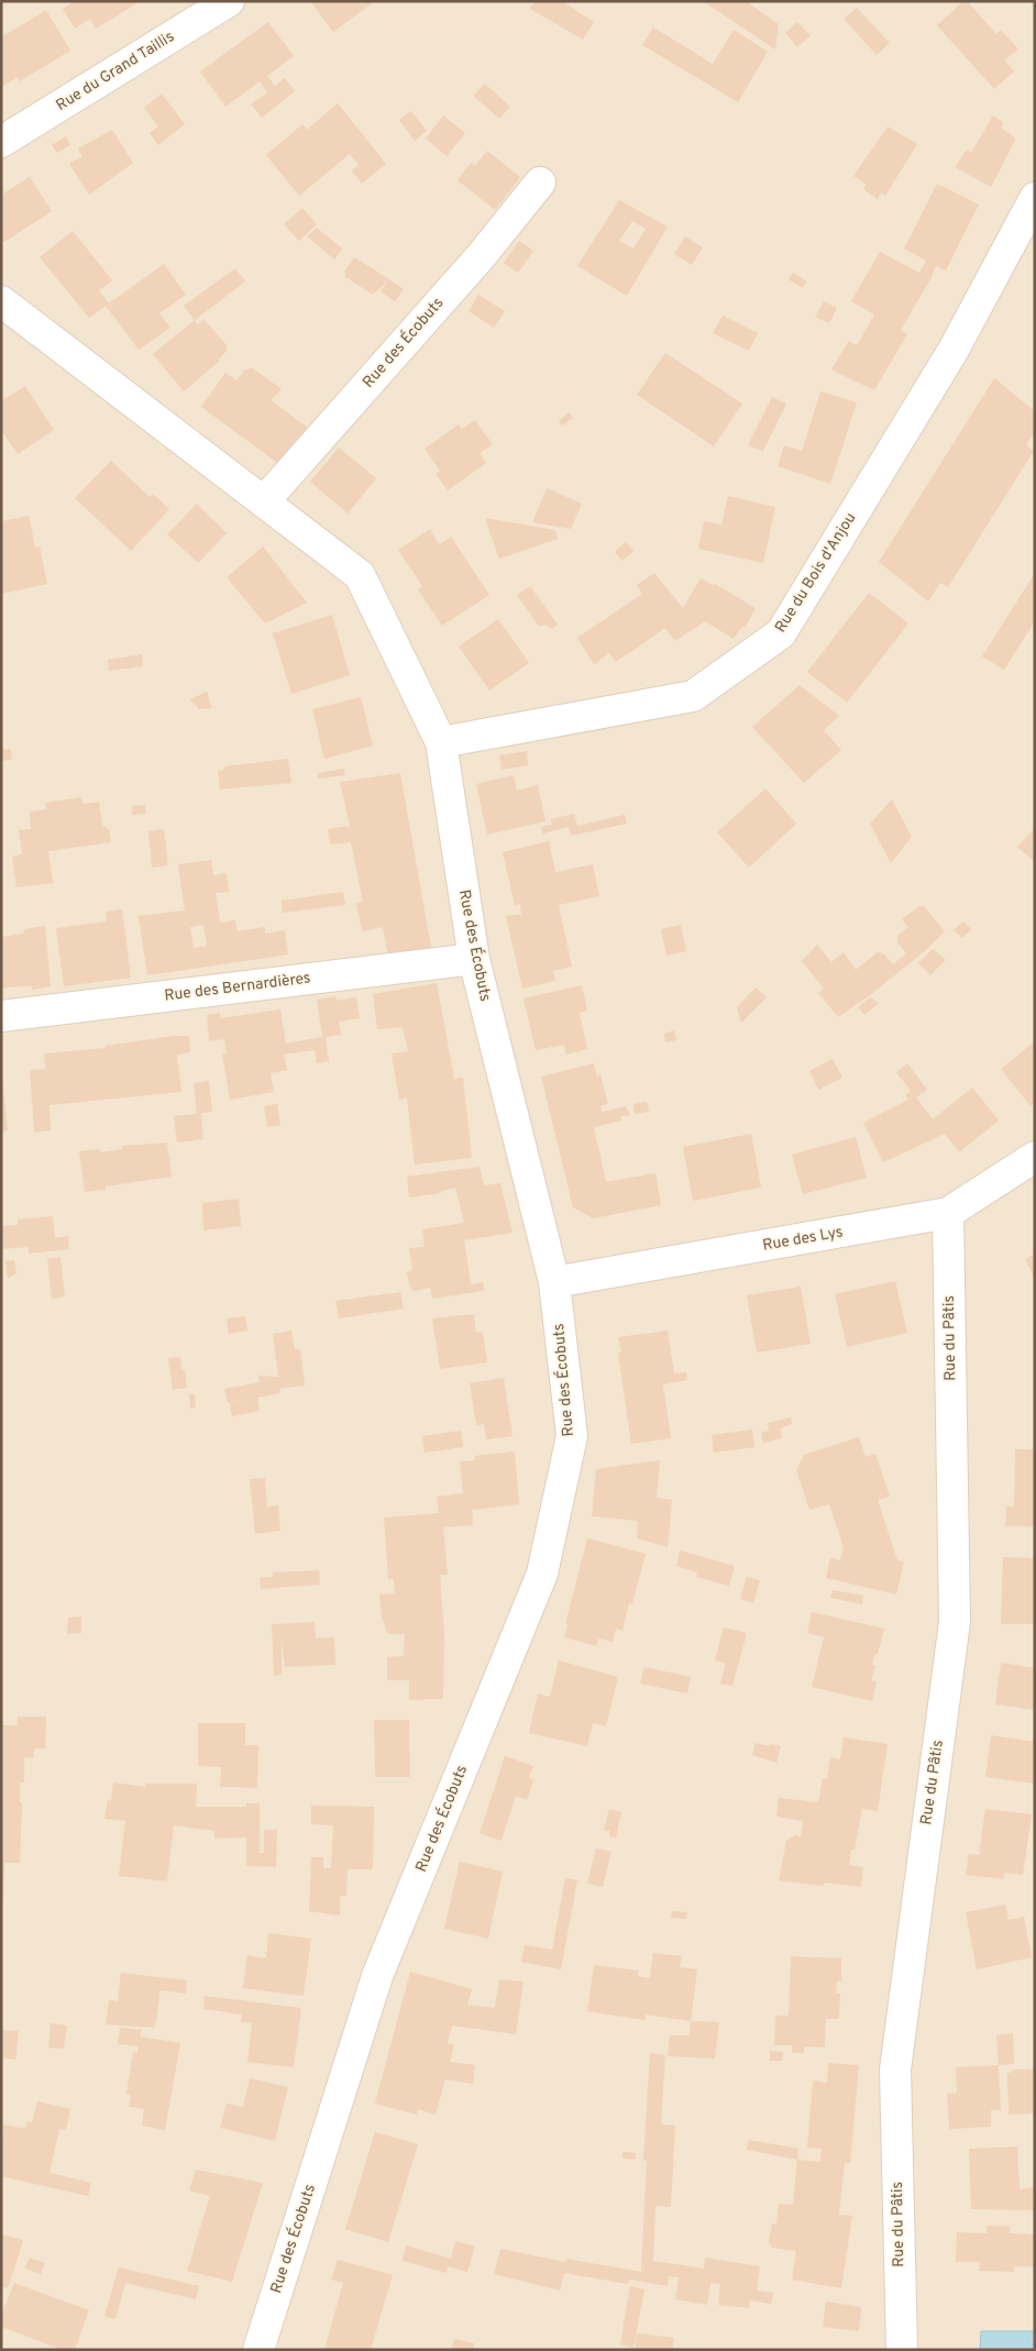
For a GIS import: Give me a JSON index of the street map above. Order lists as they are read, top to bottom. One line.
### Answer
{"streets":{"street":["Rue du Grand Taillis","Rue des Écobuts","Rue du Bois d'Anjou","Rue des Bernardières","Rue des Lys","Rue du Pâtis"]},"crossings":[["Rue des Écobuts","Rue du Bois d'Anjou"],["Rue des Écobuts","Rue des Bernardières"],["Rue des Écobuts","Rue des Lys"],["Rue des Lys","Rue du Pâtis"]]}
